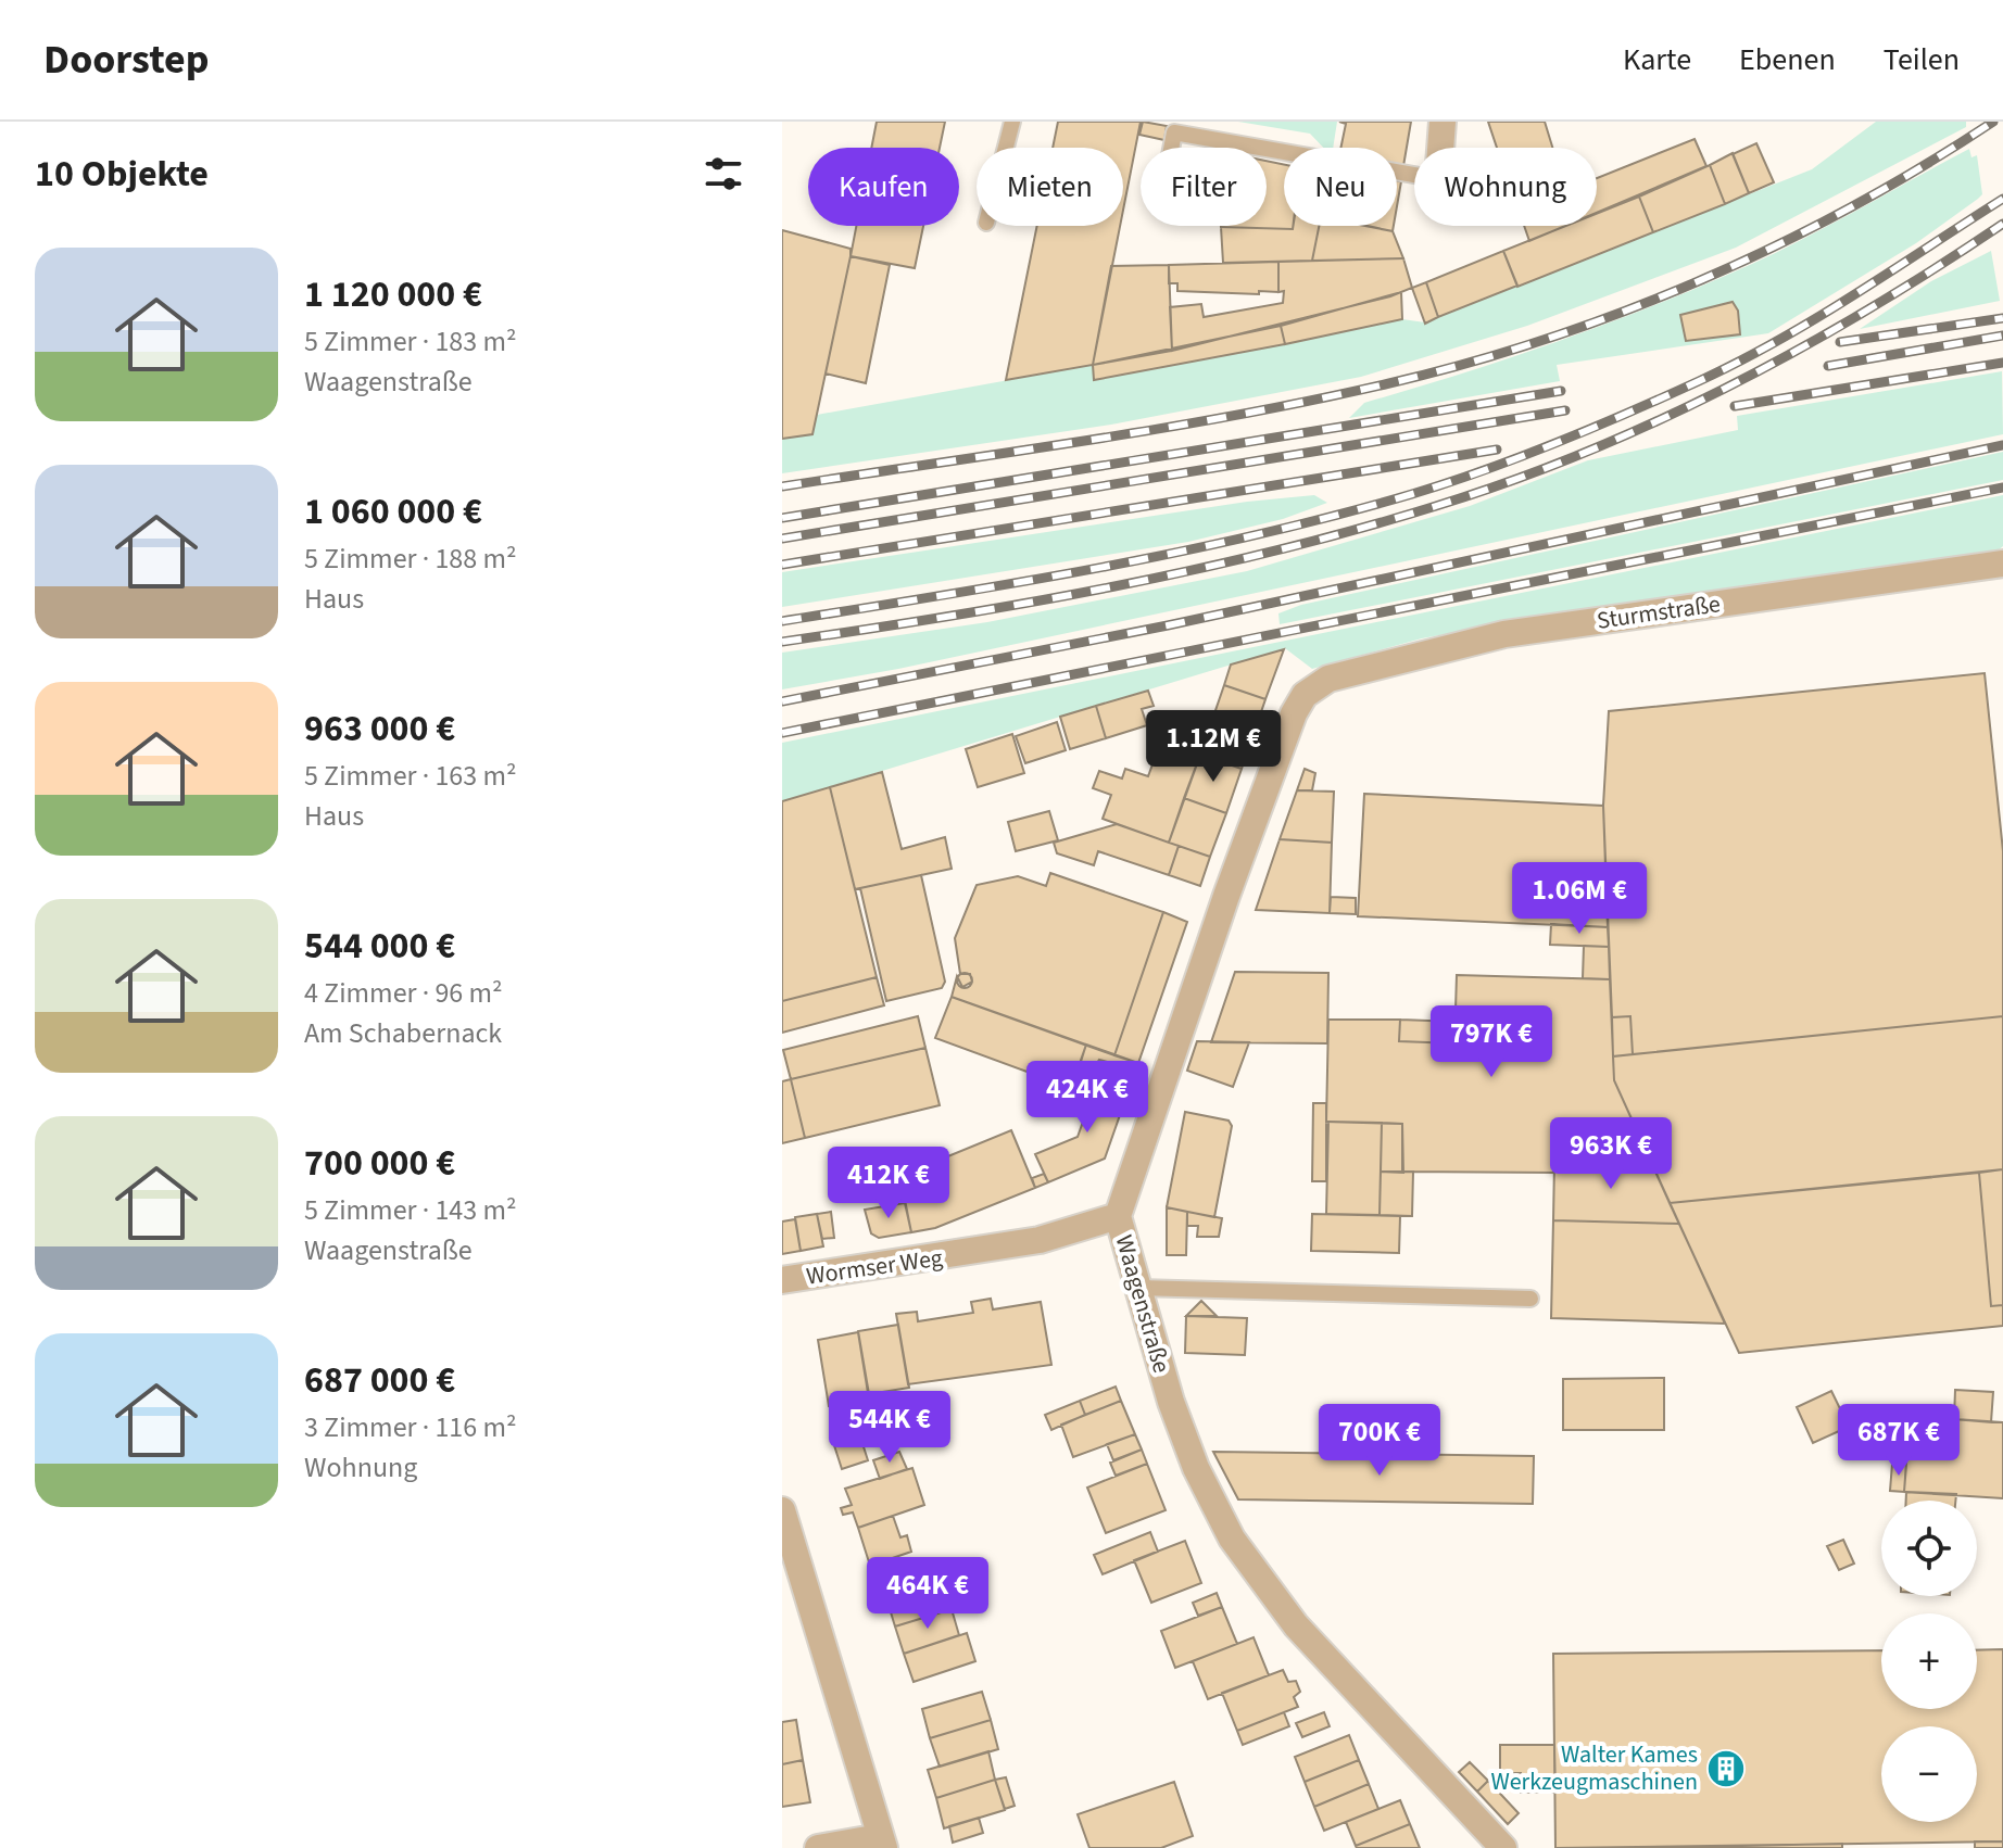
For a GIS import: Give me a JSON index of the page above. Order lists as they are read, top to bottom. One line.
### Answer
{"streets":{"street":["Sturmstraße","Wormser Weg","Waagenstraße"]},"crossings":[["Sturmstraße","Waagenstraße"],["Wormser Weg","Waagenstraße"]],"places":{"building":["Walter Kames Werkzeugmaschinen"]},"page":{"header":"Doorstep","nav":["Karte","Ebenen","Teilen"],"heading":"10 Objekte","chip":["Kaufen","Mieten","Filter","Neu","Wohnung"],"list":[{"name":"1 120 000 €","note":"5 Zimmer · 183 m² · Waagenstraße"},{"name":"1 060 000 €","note":"5 Zimmer · 188 m² · Haus"},{"name":"963 000 €","note":"5 Zimmer · 163 m² · Haus"},{"name":"544 000 €","note":"4 Zimmer · 96 m² · Am Schabernack"},{"name":"700 000 €","note":"5 Zimmer · 143 m² · Waagenstraße"},{"name":"687 000 €","note":"3 Zimmer · 116 m² · Wohnung"}],"price":["1.12M €","1.06M €","797K €","424K €","963K €","412K €","544K €","700K €","687K €","464K €"],"map_buttons":["+","−"]}}
